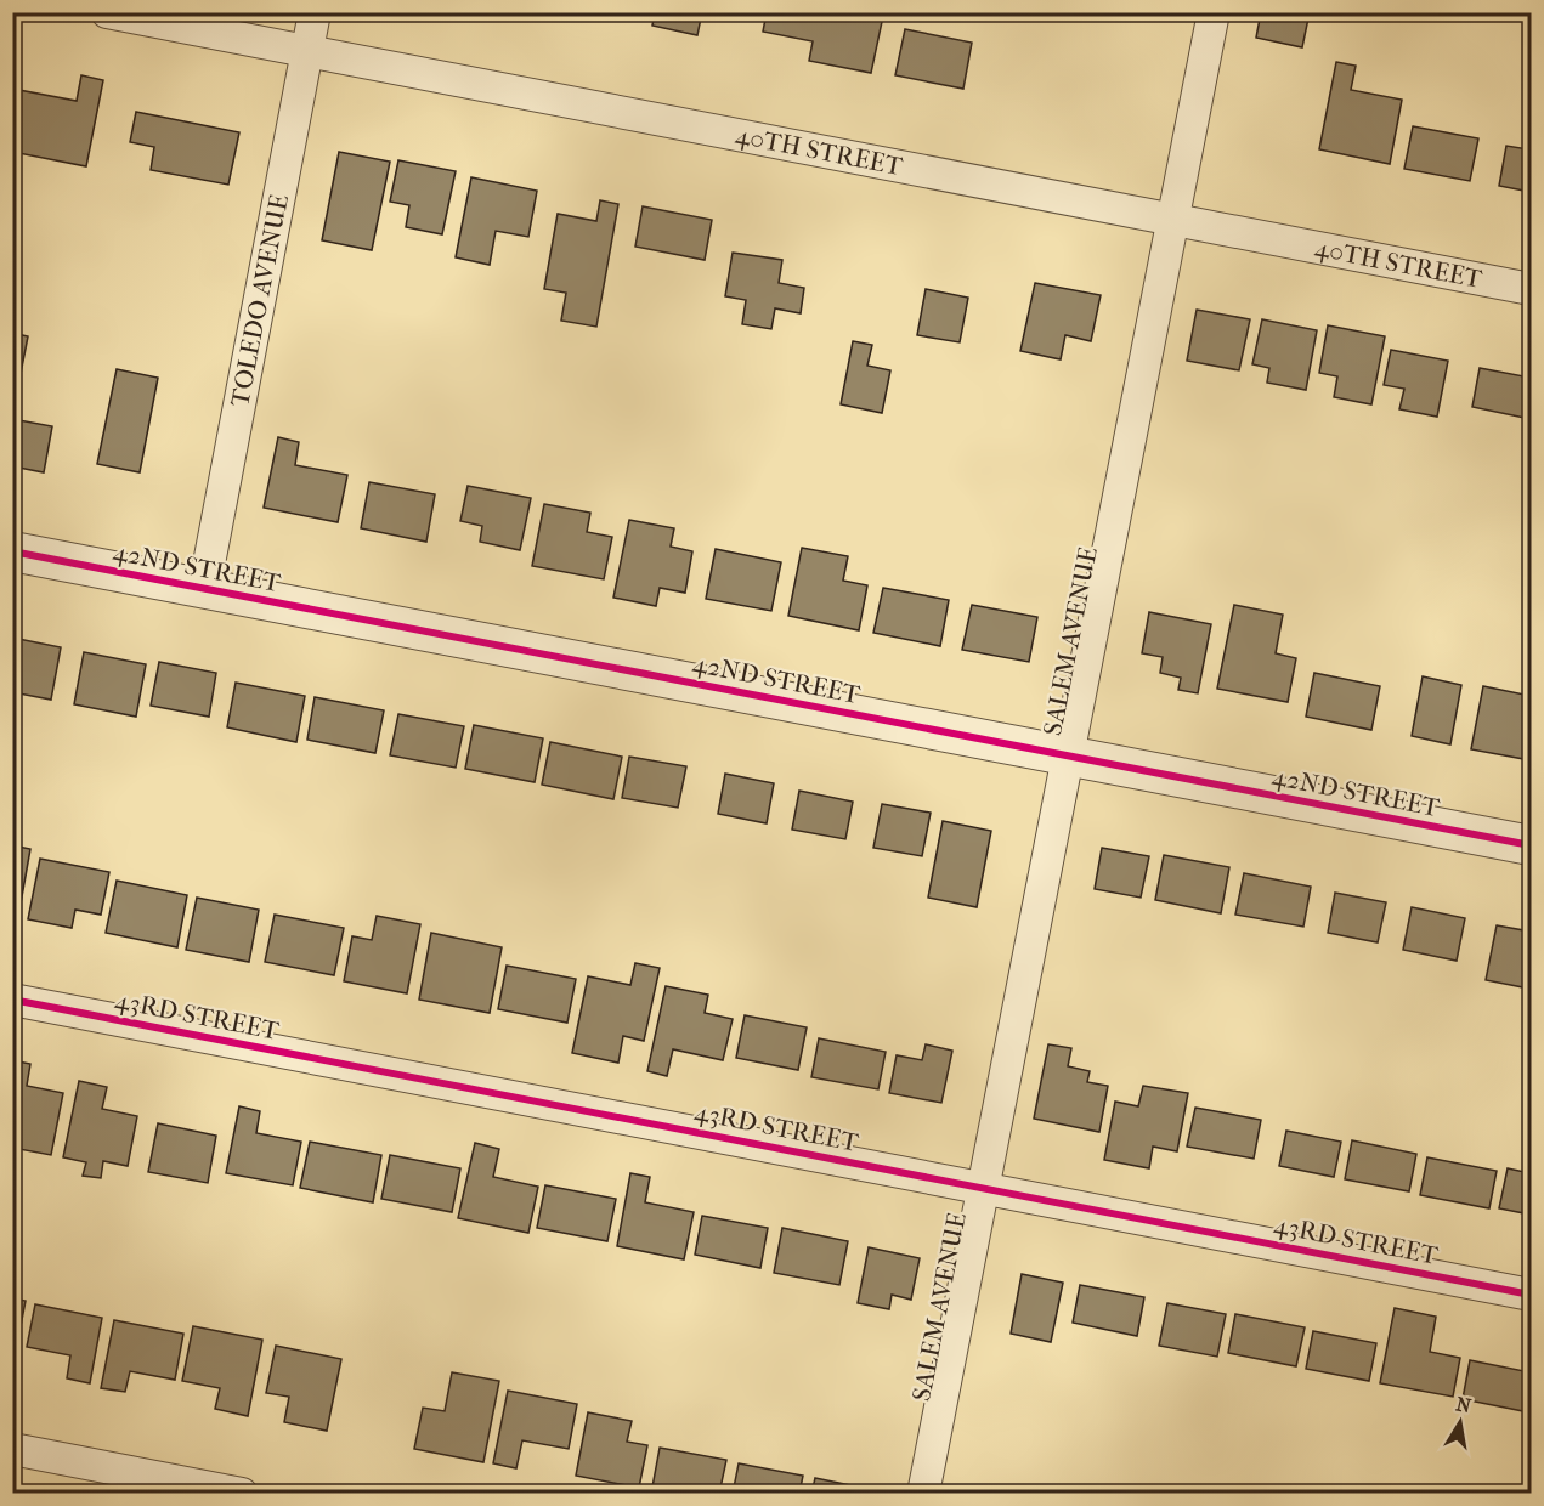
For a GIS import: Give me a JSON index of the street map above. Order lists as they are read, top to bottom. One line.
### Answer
{"streets":{"street":["40TH STREET","TOLEDO AVENUE","42ND STREET","SALEM AVENUE","43RD STREET"]},"crossings":[["40TH STREET","TOLEDO AVENUE"],["40TH STREET","SALEM AVENUE"],["TOLEDO AVENUE","42ND STREET"],["42ND STREET","SALEM AVENUE"],["SALEM AVENUE","43RD STREET"]],"north":"top"}
